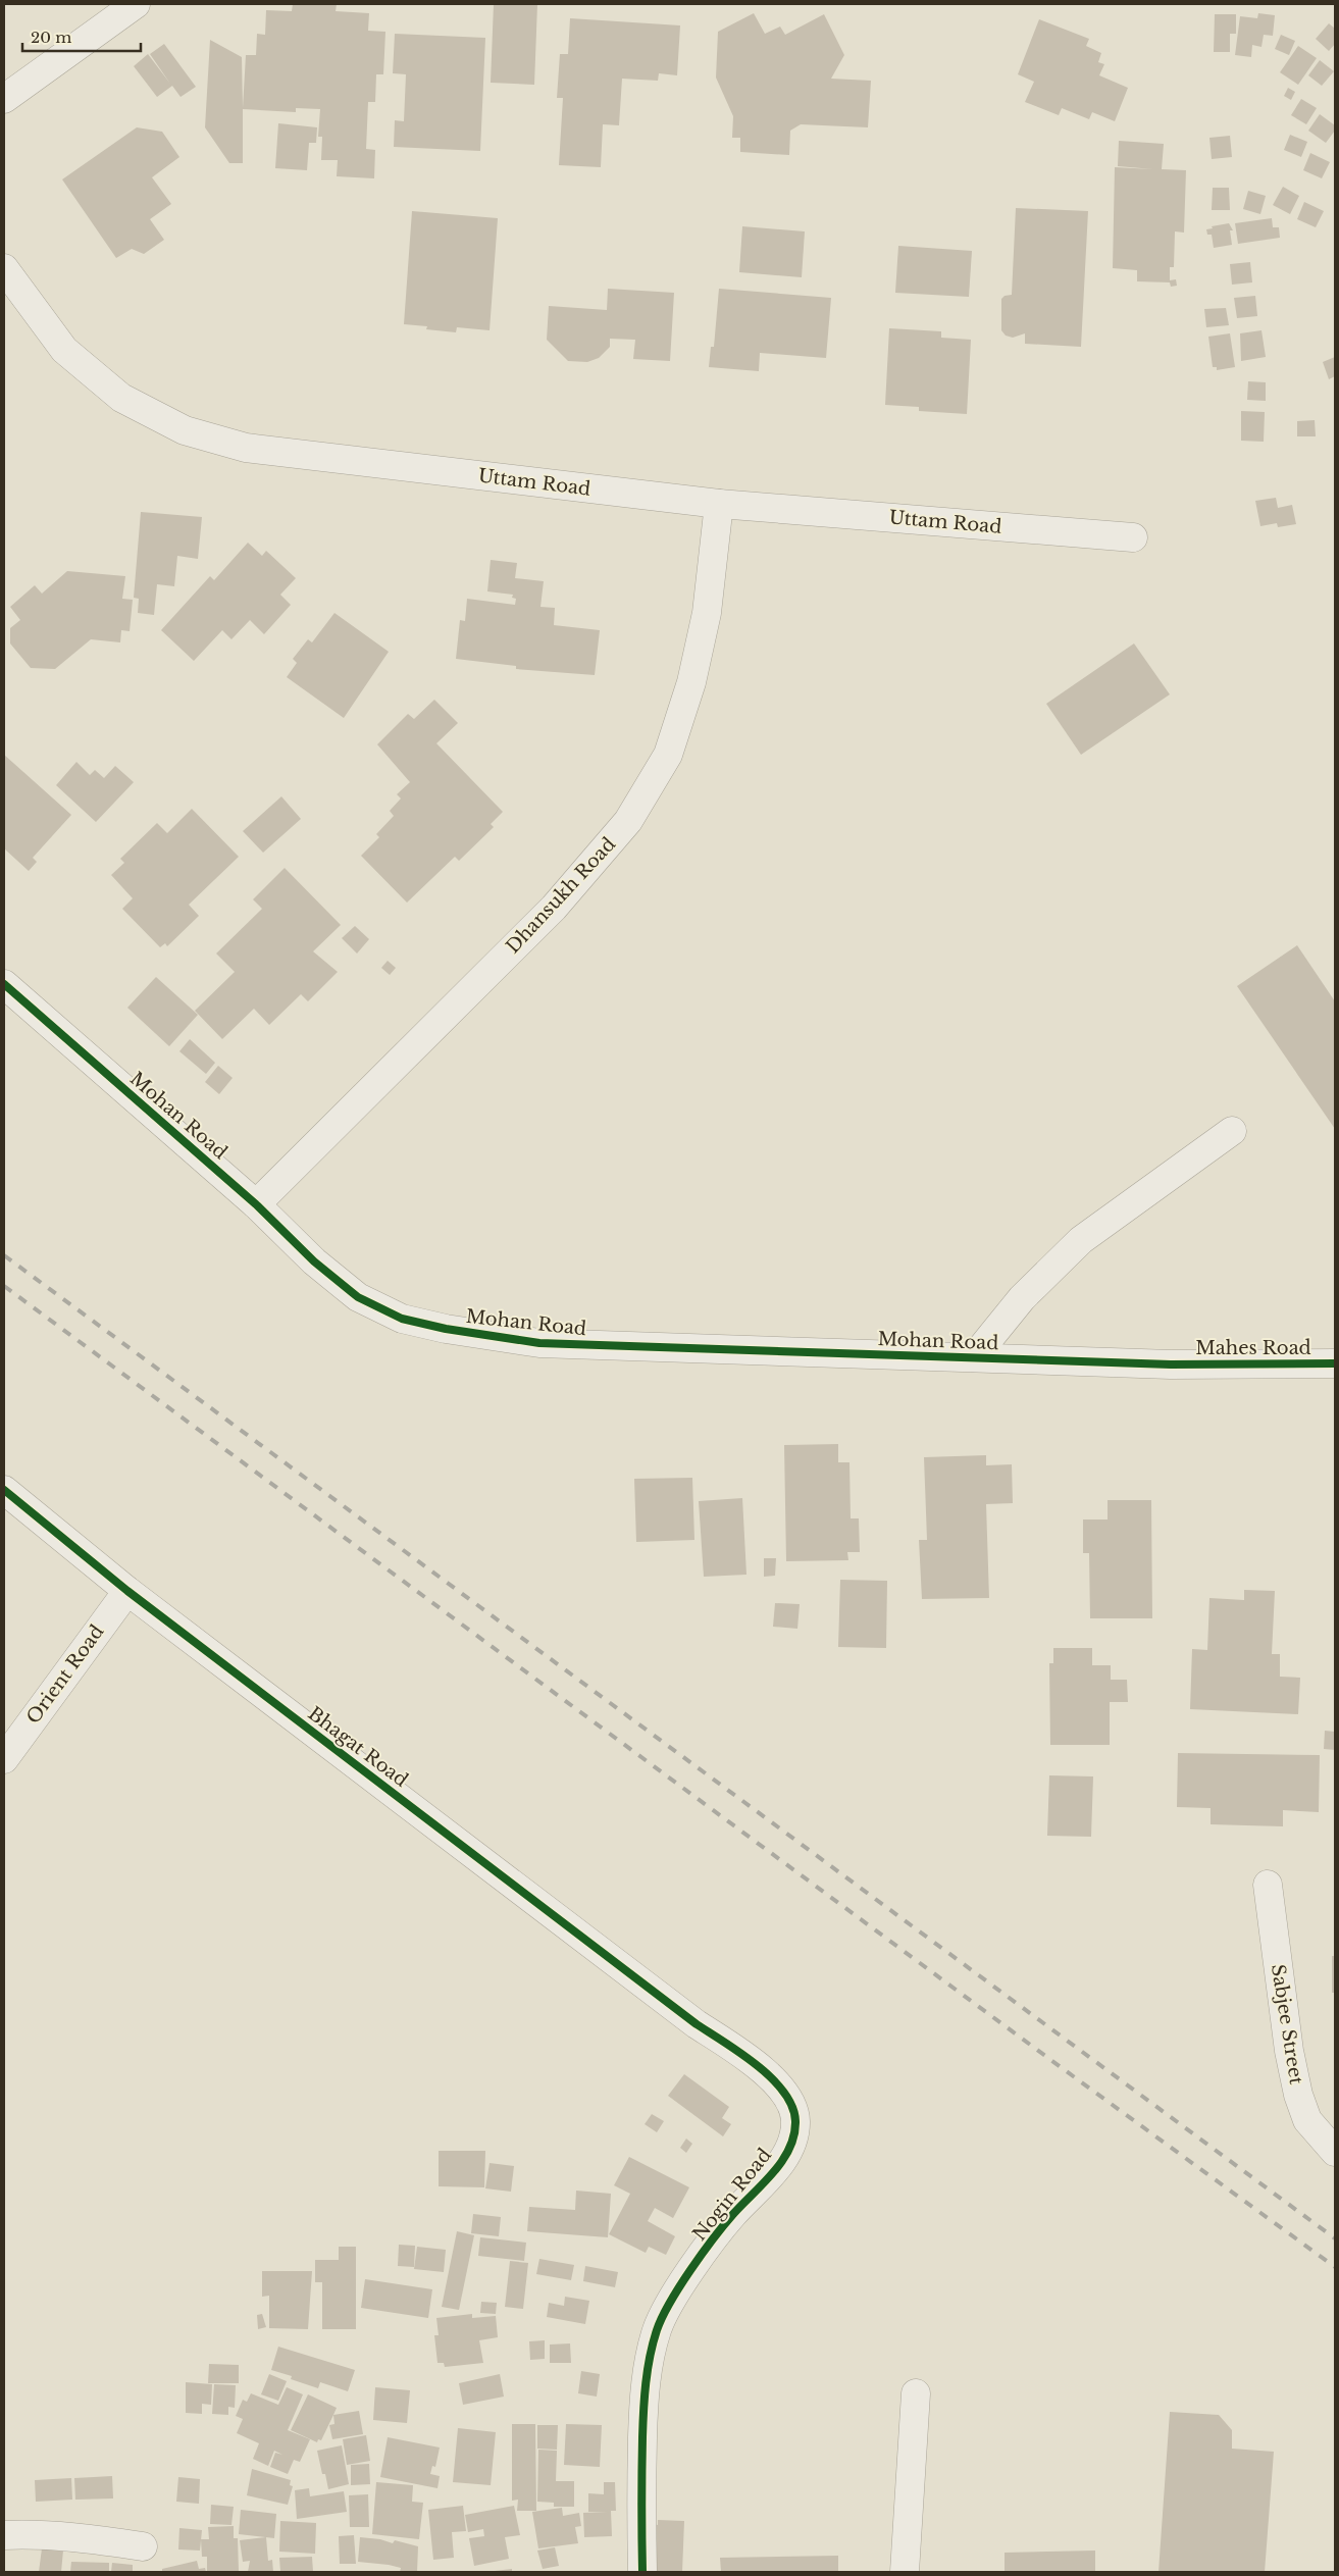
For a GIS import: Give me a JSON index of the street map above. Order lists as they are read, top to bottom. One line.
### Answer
{"streets":{"street":["Uttam Road","Dhansukh Road","Mohan Road","Mahes Road","Orient Road","Bhagat Road","Sabjee Street","Nogin Road"]},"crossings":[["Uttam Road","Dhansukh Road"],["Dhansukh Road","Mohan Road"],["Mohan Road","Mahes Road"],["Orient Road","Bhagat Road"],["Bhagat Road","Nogin Road"]],"scale_bar":"20 m"}
